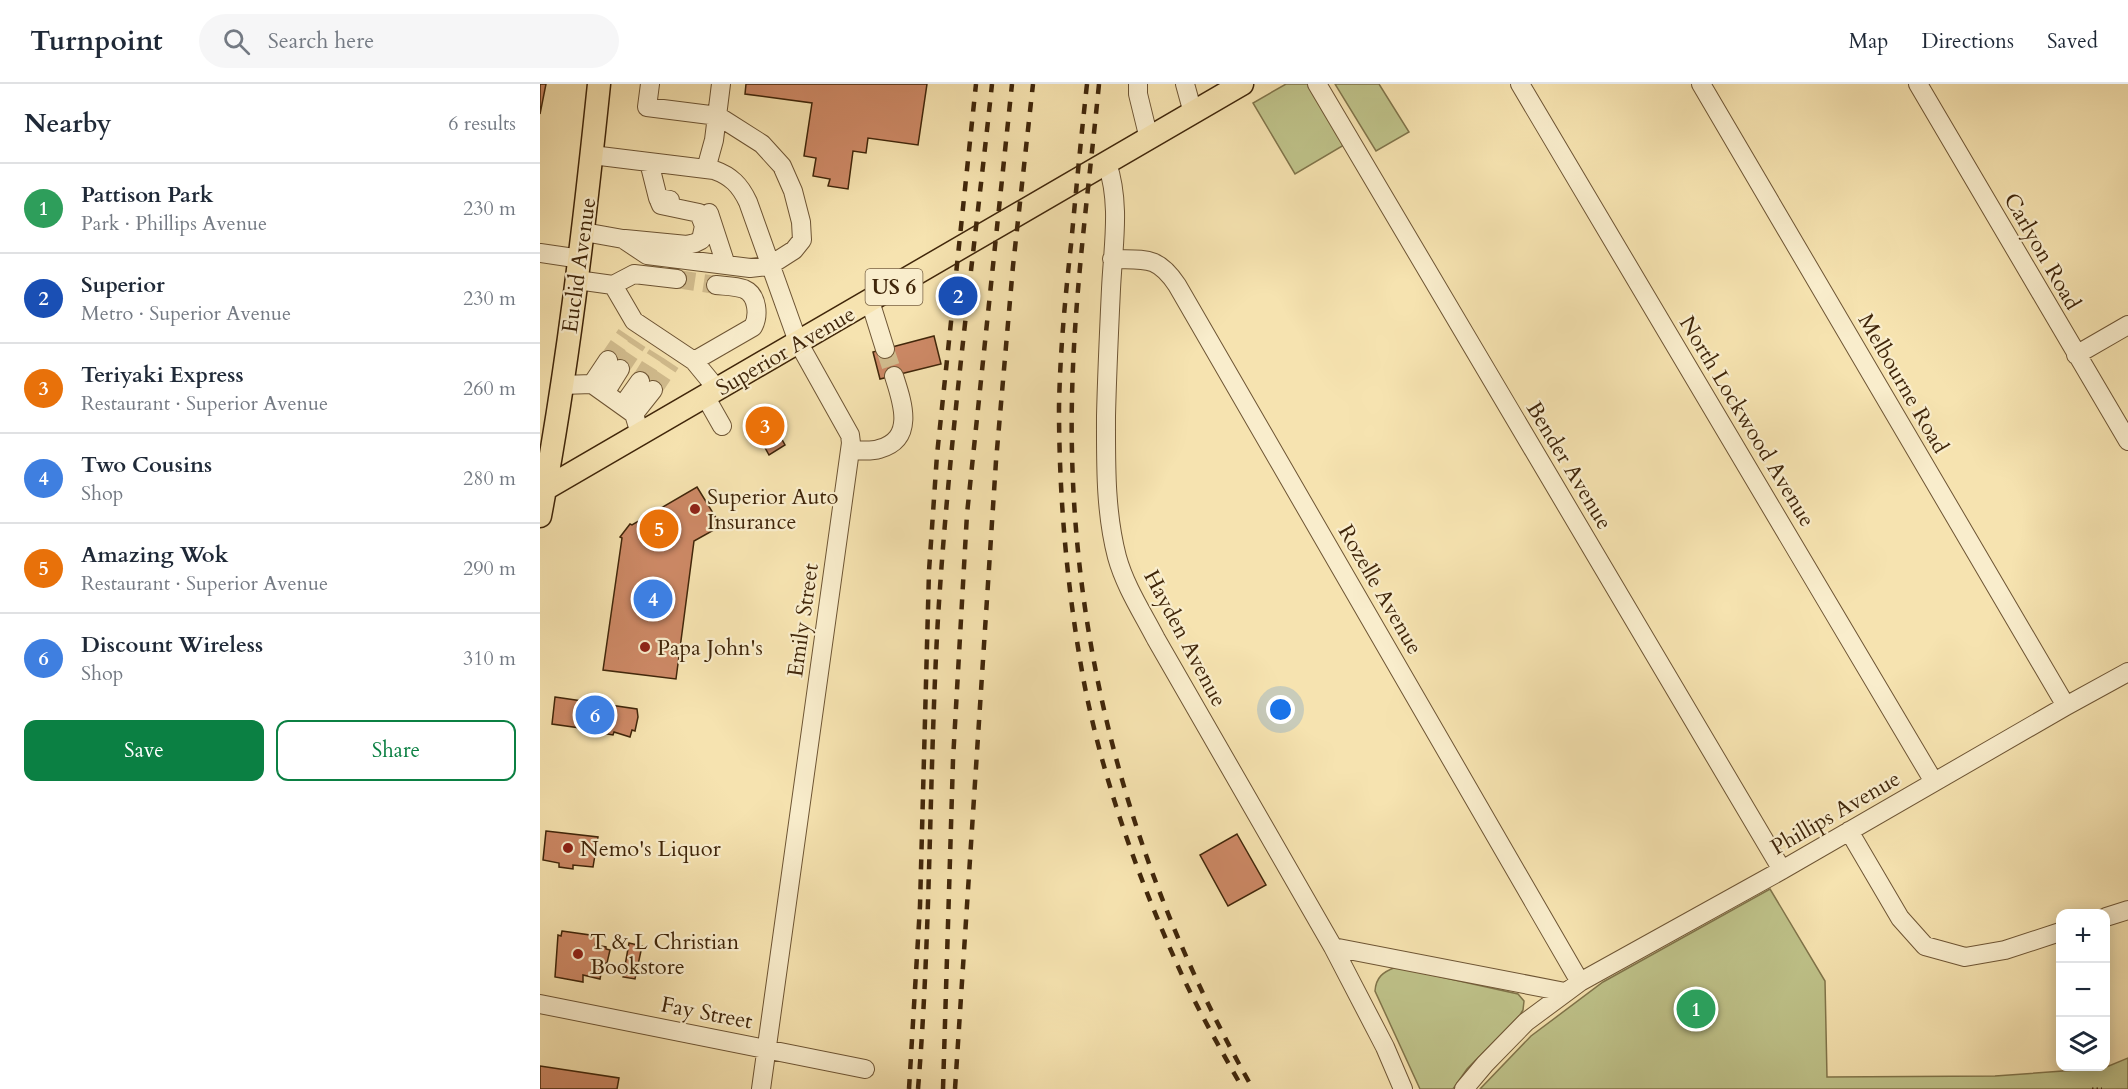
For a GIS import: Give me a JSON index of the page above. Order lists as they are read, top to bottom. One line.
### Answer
{"streets":{"main road":["Euclid Avenue","US 6","Superior Avenue"],"street":["Carlyon Road","Melbourne Road","North Lockwood Avenue","Bender Avenue","Rozelle Avenue","Emily Street","Hayden Avenue","Phillips Avenue","Fay Street"]},"crossings":[["Euclid Avenue","Superior Avenue"],["Superior Avenue","Emily Street"],["Superior Avenue","Hayden Avenue"],["Melbourne Road","Phillips Avenue"],["North Lockwood Avenue","Phillips Avenue"],["Bender Avenue","Phillips Avenue"],["Rozelle Avenue","Hayden Avenue"],["Rozelle Avenue","Phillips Avenue"],["Emily Street","Fay Street"]],"places":["Superior Auto Insurance","Papa John's","Nemo's Liquor","T & L Christian Bookstore"],"page":{"header":"Turnpoint","search":"Search here","nav":["Map","Directions","Saved"],"heading":["Nearby","6 results"],"list":[{"mark":"1","name":"Pattison Park","note":"Park · Phillips Avenue","value":"230 m"},{"mark":"2","name":"Superior","note":"Metro · Superior Avenue","value":"230 m"},{"mark":"3","name":"Teriyaki Express","note":"Restaurant · Superior Avenue","value":"260 m"},{"mark":"4","name":"Two Cousins","note":"Shop","value":"280 m"},{"mark":"5","name":"Amazing Wok","note":"Restaurant · Superior Avenue","value":"290 m"},{"mark":"6","name":"Discount Wireless","note":"Shop","value":"310 m"}],"pins":["2","3","5","4","6","1"],"buttons":["Save","Share"],"map_buttons":["+","−"]}}
